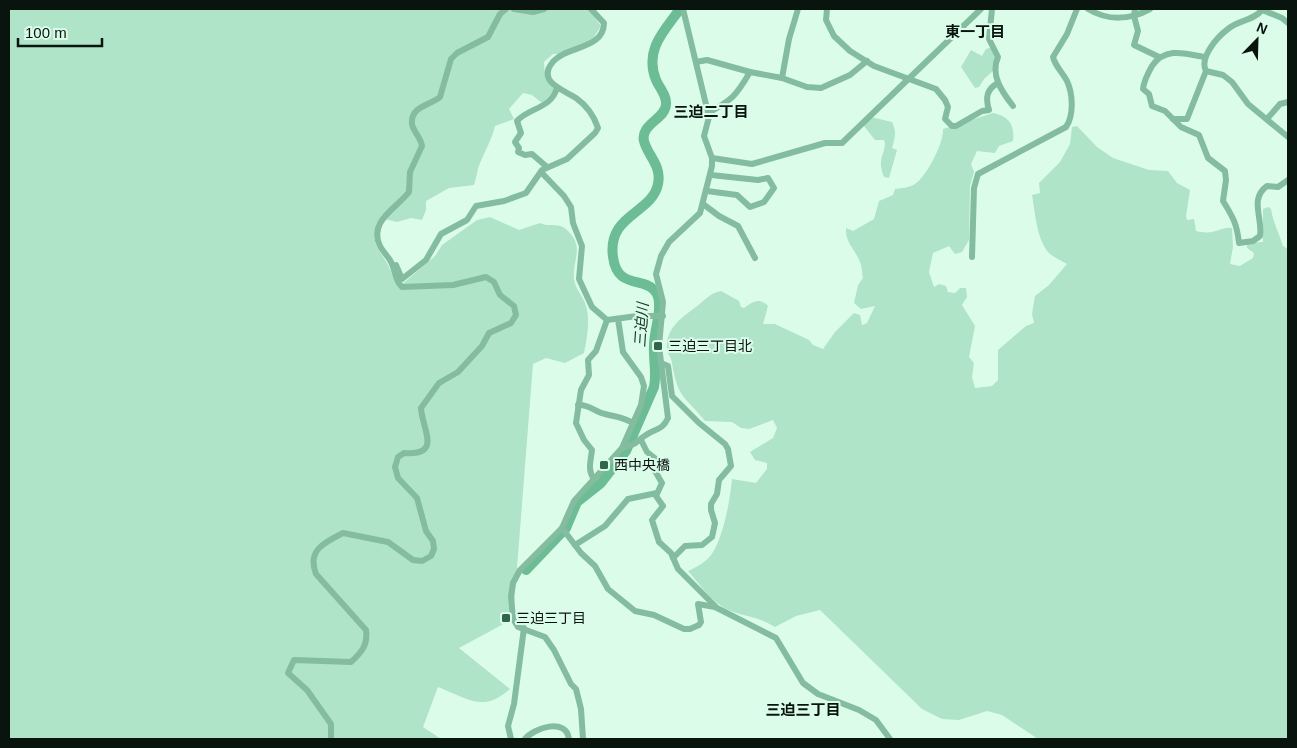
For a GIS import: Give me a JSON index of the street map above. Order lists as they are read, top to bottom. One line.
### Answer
{"districts":["東一丁目","三迫二丁目","三迫三丁目"],"water":["三迫川"],"places":{"transit":["三迫三丁目北","西中央橋","三迫三丁目"]},"scale_bar":"100 m","north":"top right"}
